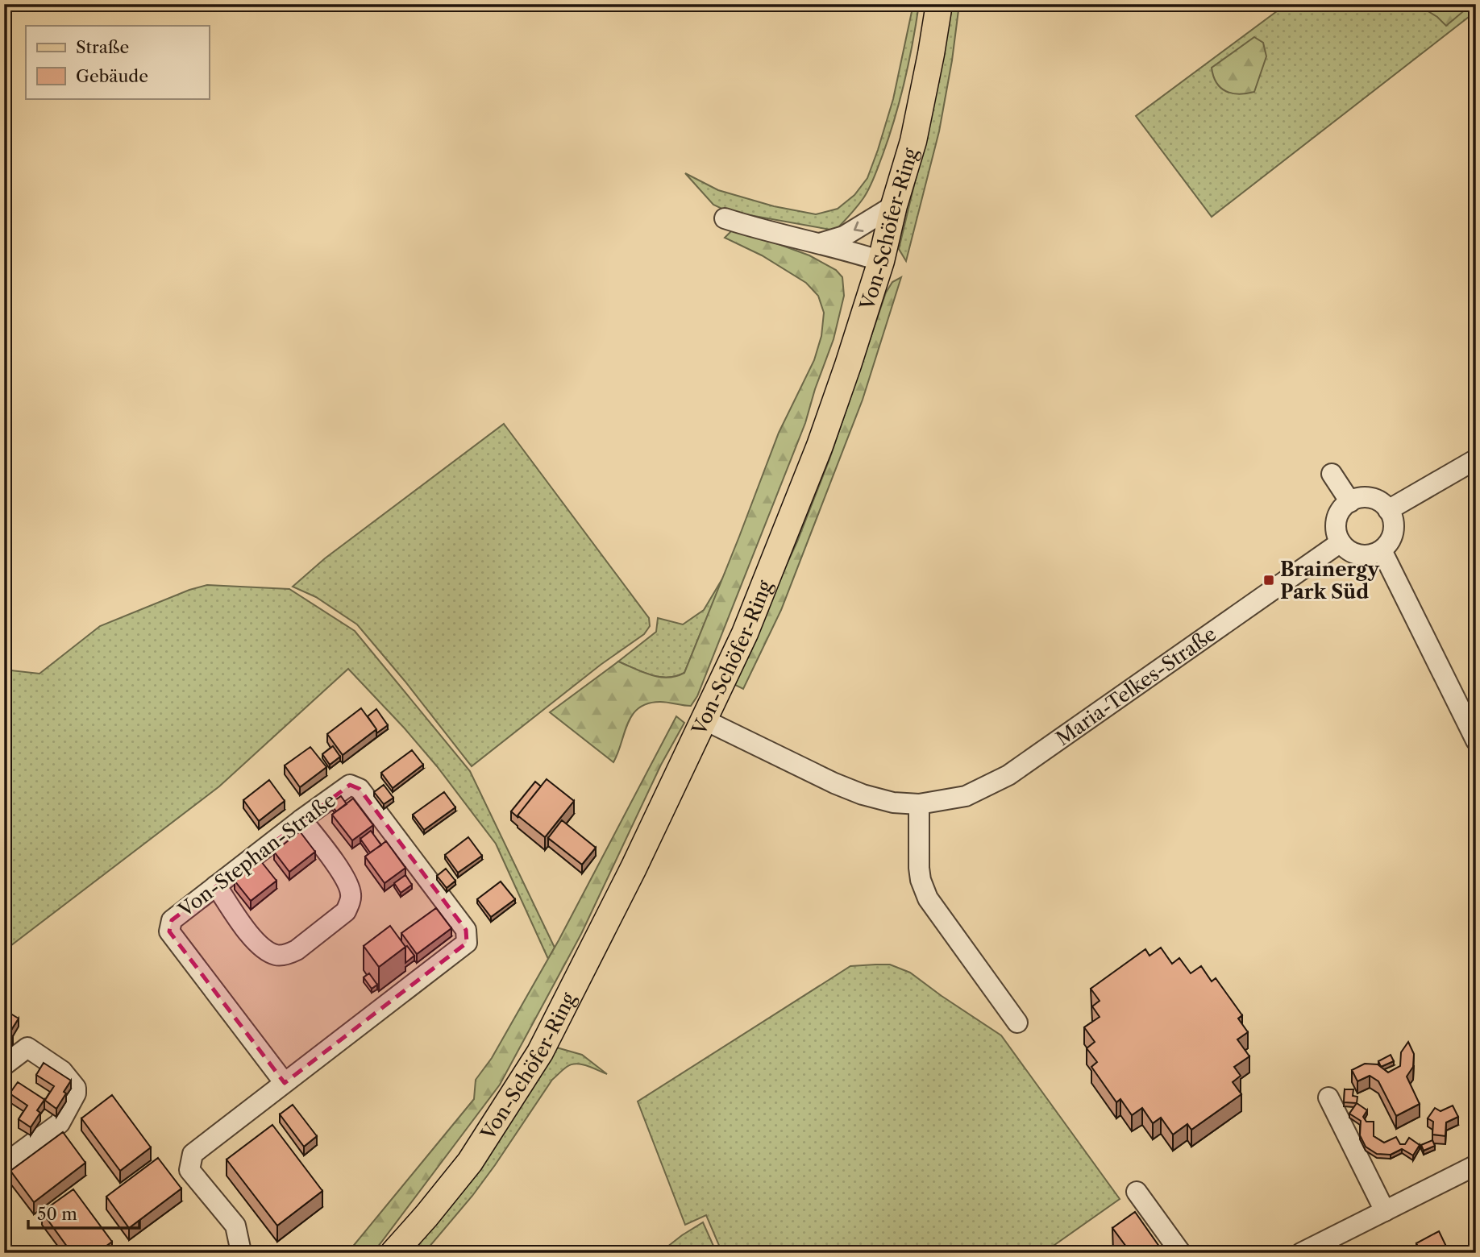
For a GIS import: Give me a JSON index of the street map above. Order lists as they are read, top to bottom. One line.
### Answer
{"streets":{"main road":["Von-Schöfer-Ring"],"street":["Maria-Telkes-Straße","Von-Stephan-Straße"]},"crossings":[["Von-Schöfer-Ring","Maria-Telkes-Straße"]],"places":{"transit":["Brainergy Park Süd"]},"legend":["Straße","Gebäude"],"scale_bar":"50 m"}
